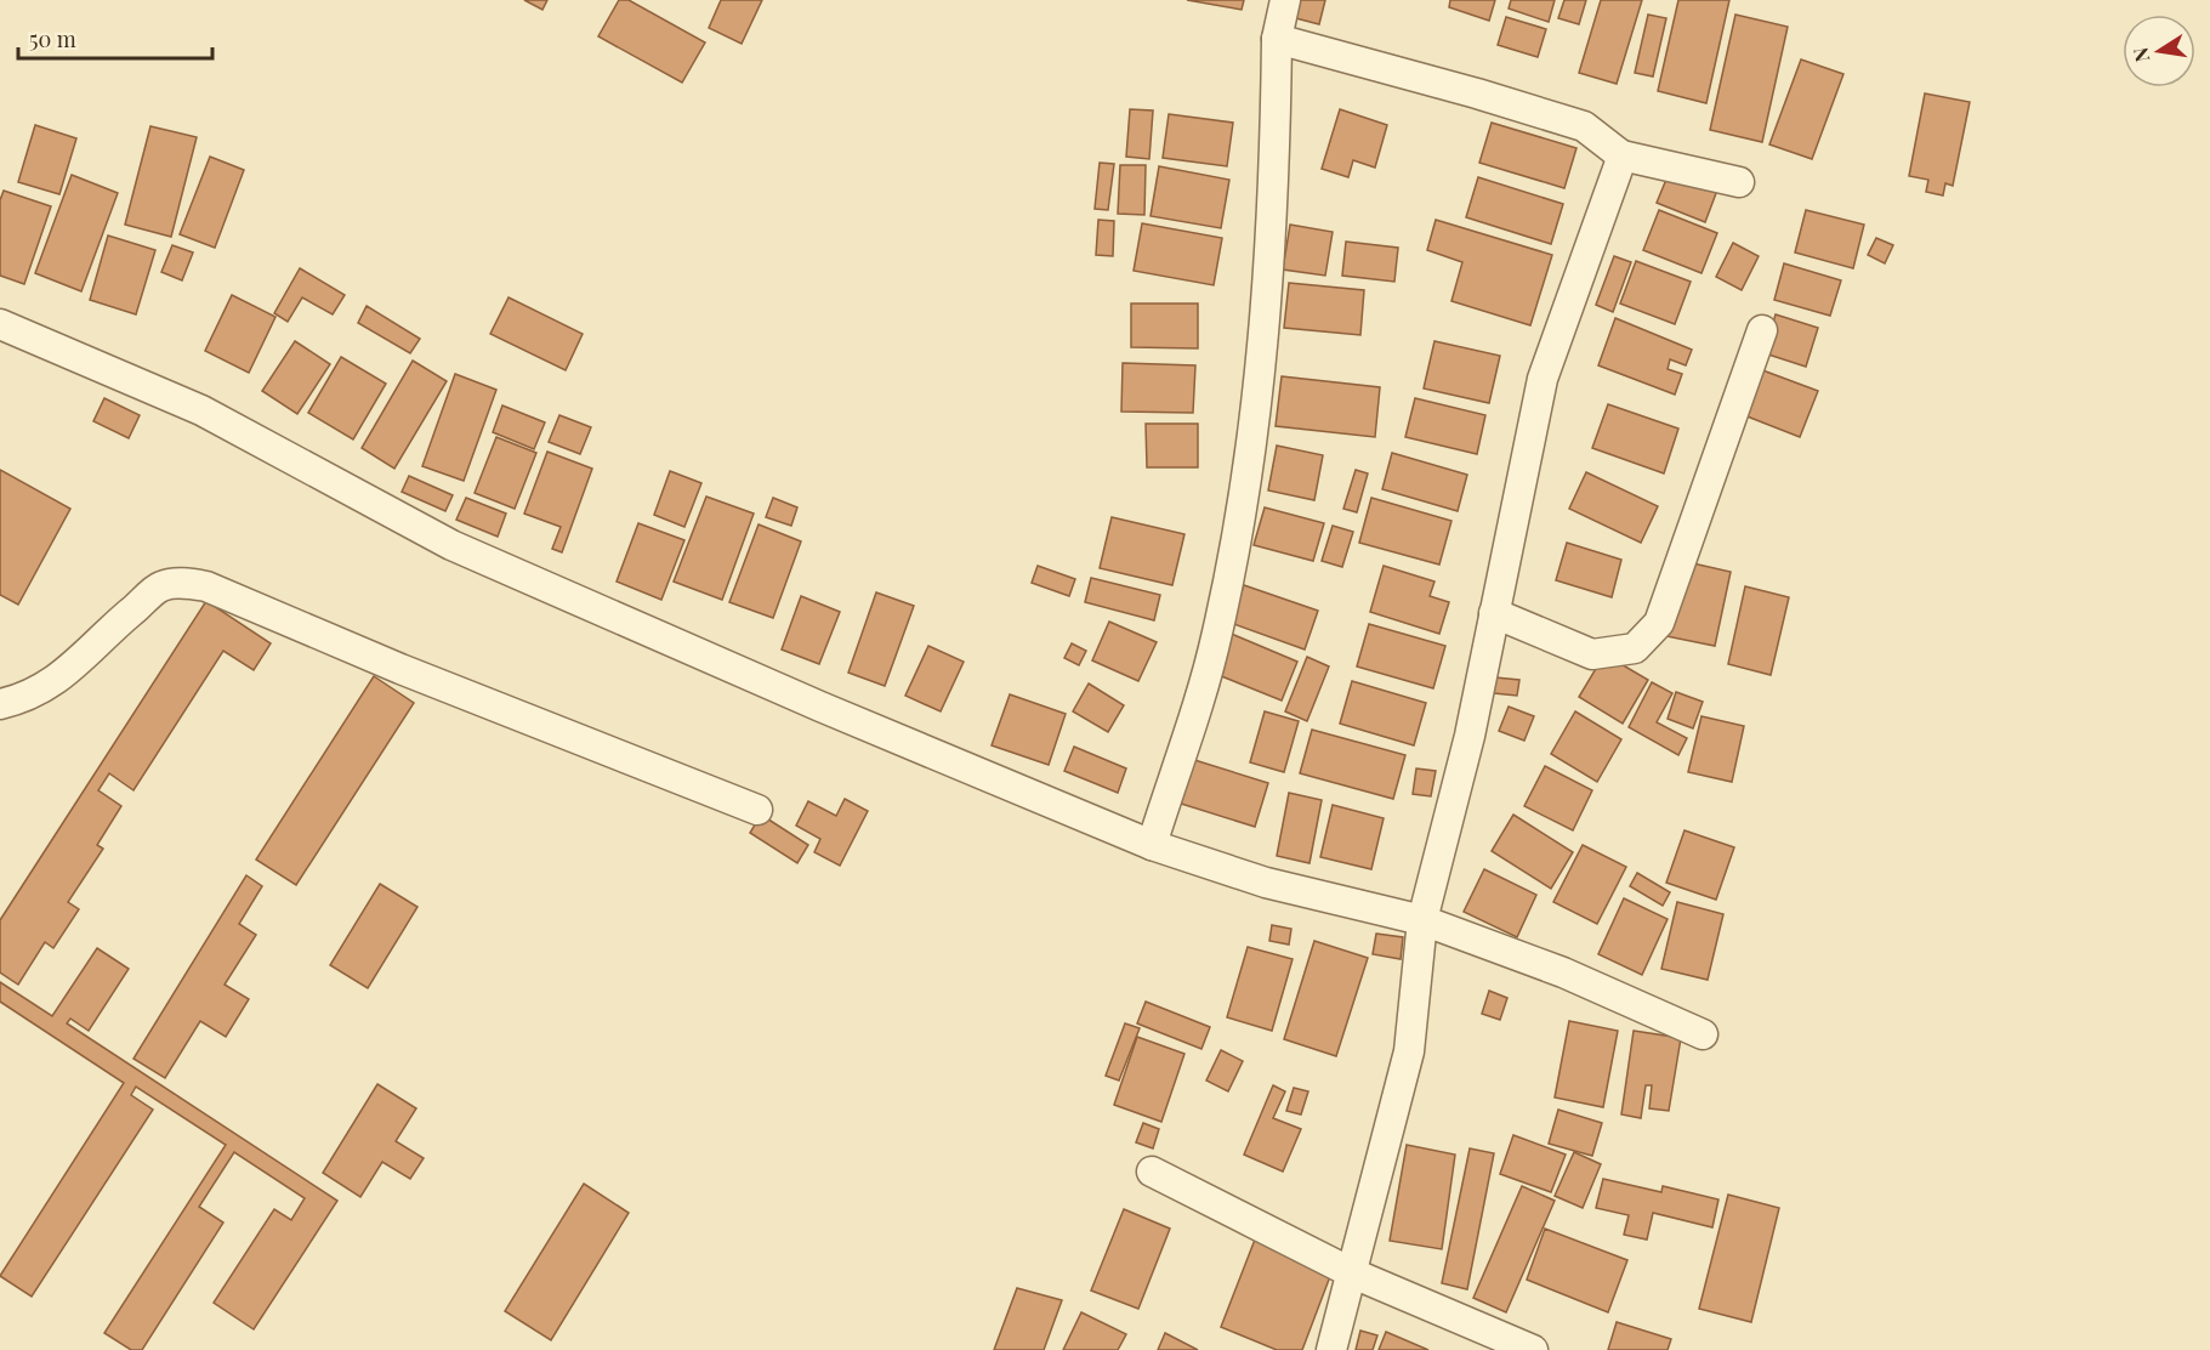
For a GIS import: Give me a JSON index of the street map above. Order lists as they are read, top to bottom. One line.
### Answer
{"scale_bar":"50 m","north":"left"}
